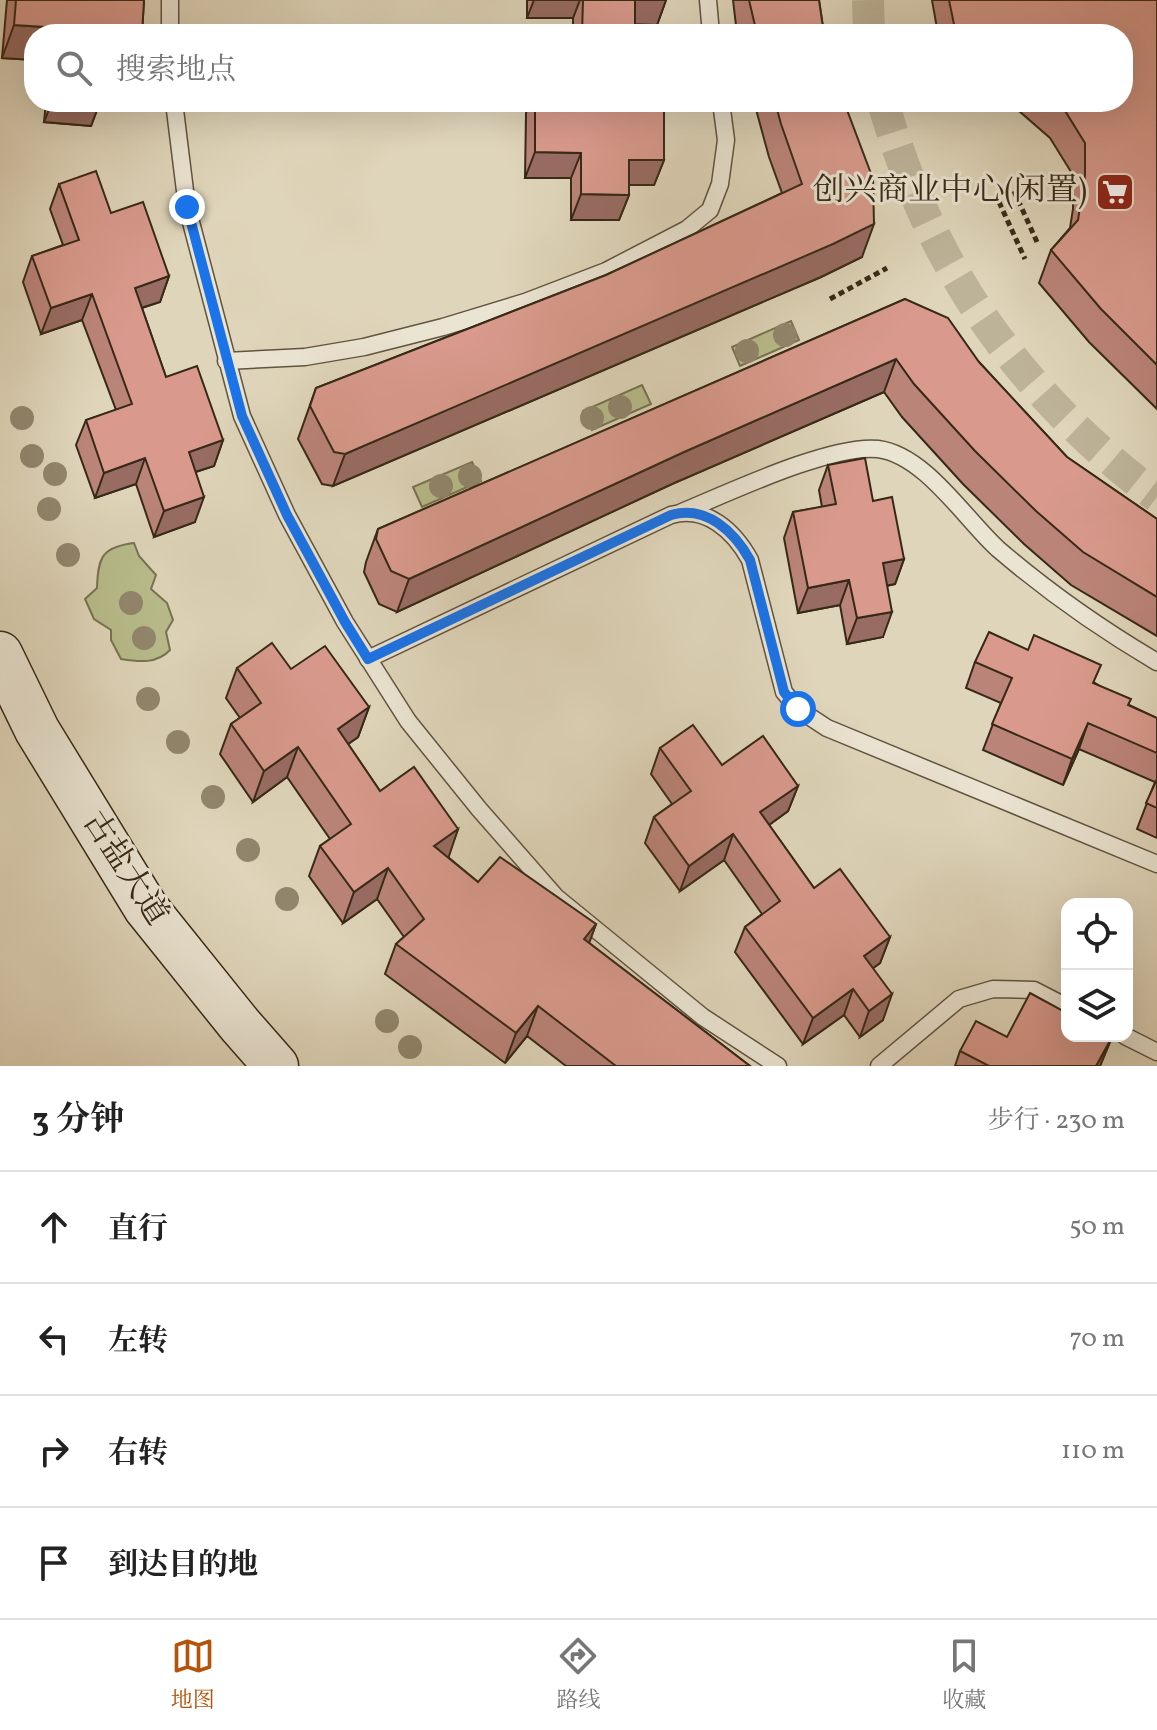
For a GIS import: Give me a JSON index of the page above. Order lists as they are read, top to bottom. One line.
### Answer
{"streets":{"street":["古盐大道"]},"places":{"supermarket":["创兴商业中心(闲置)"]},"page":{"search":"搜索地点","heading":["3 分钟","步行 · 230 m"],"list":[["直行","50 m"],["左转","70 m"],["右转","110 m"],"到达目的地"],"nav":["地图","路线","收藏"]}}
